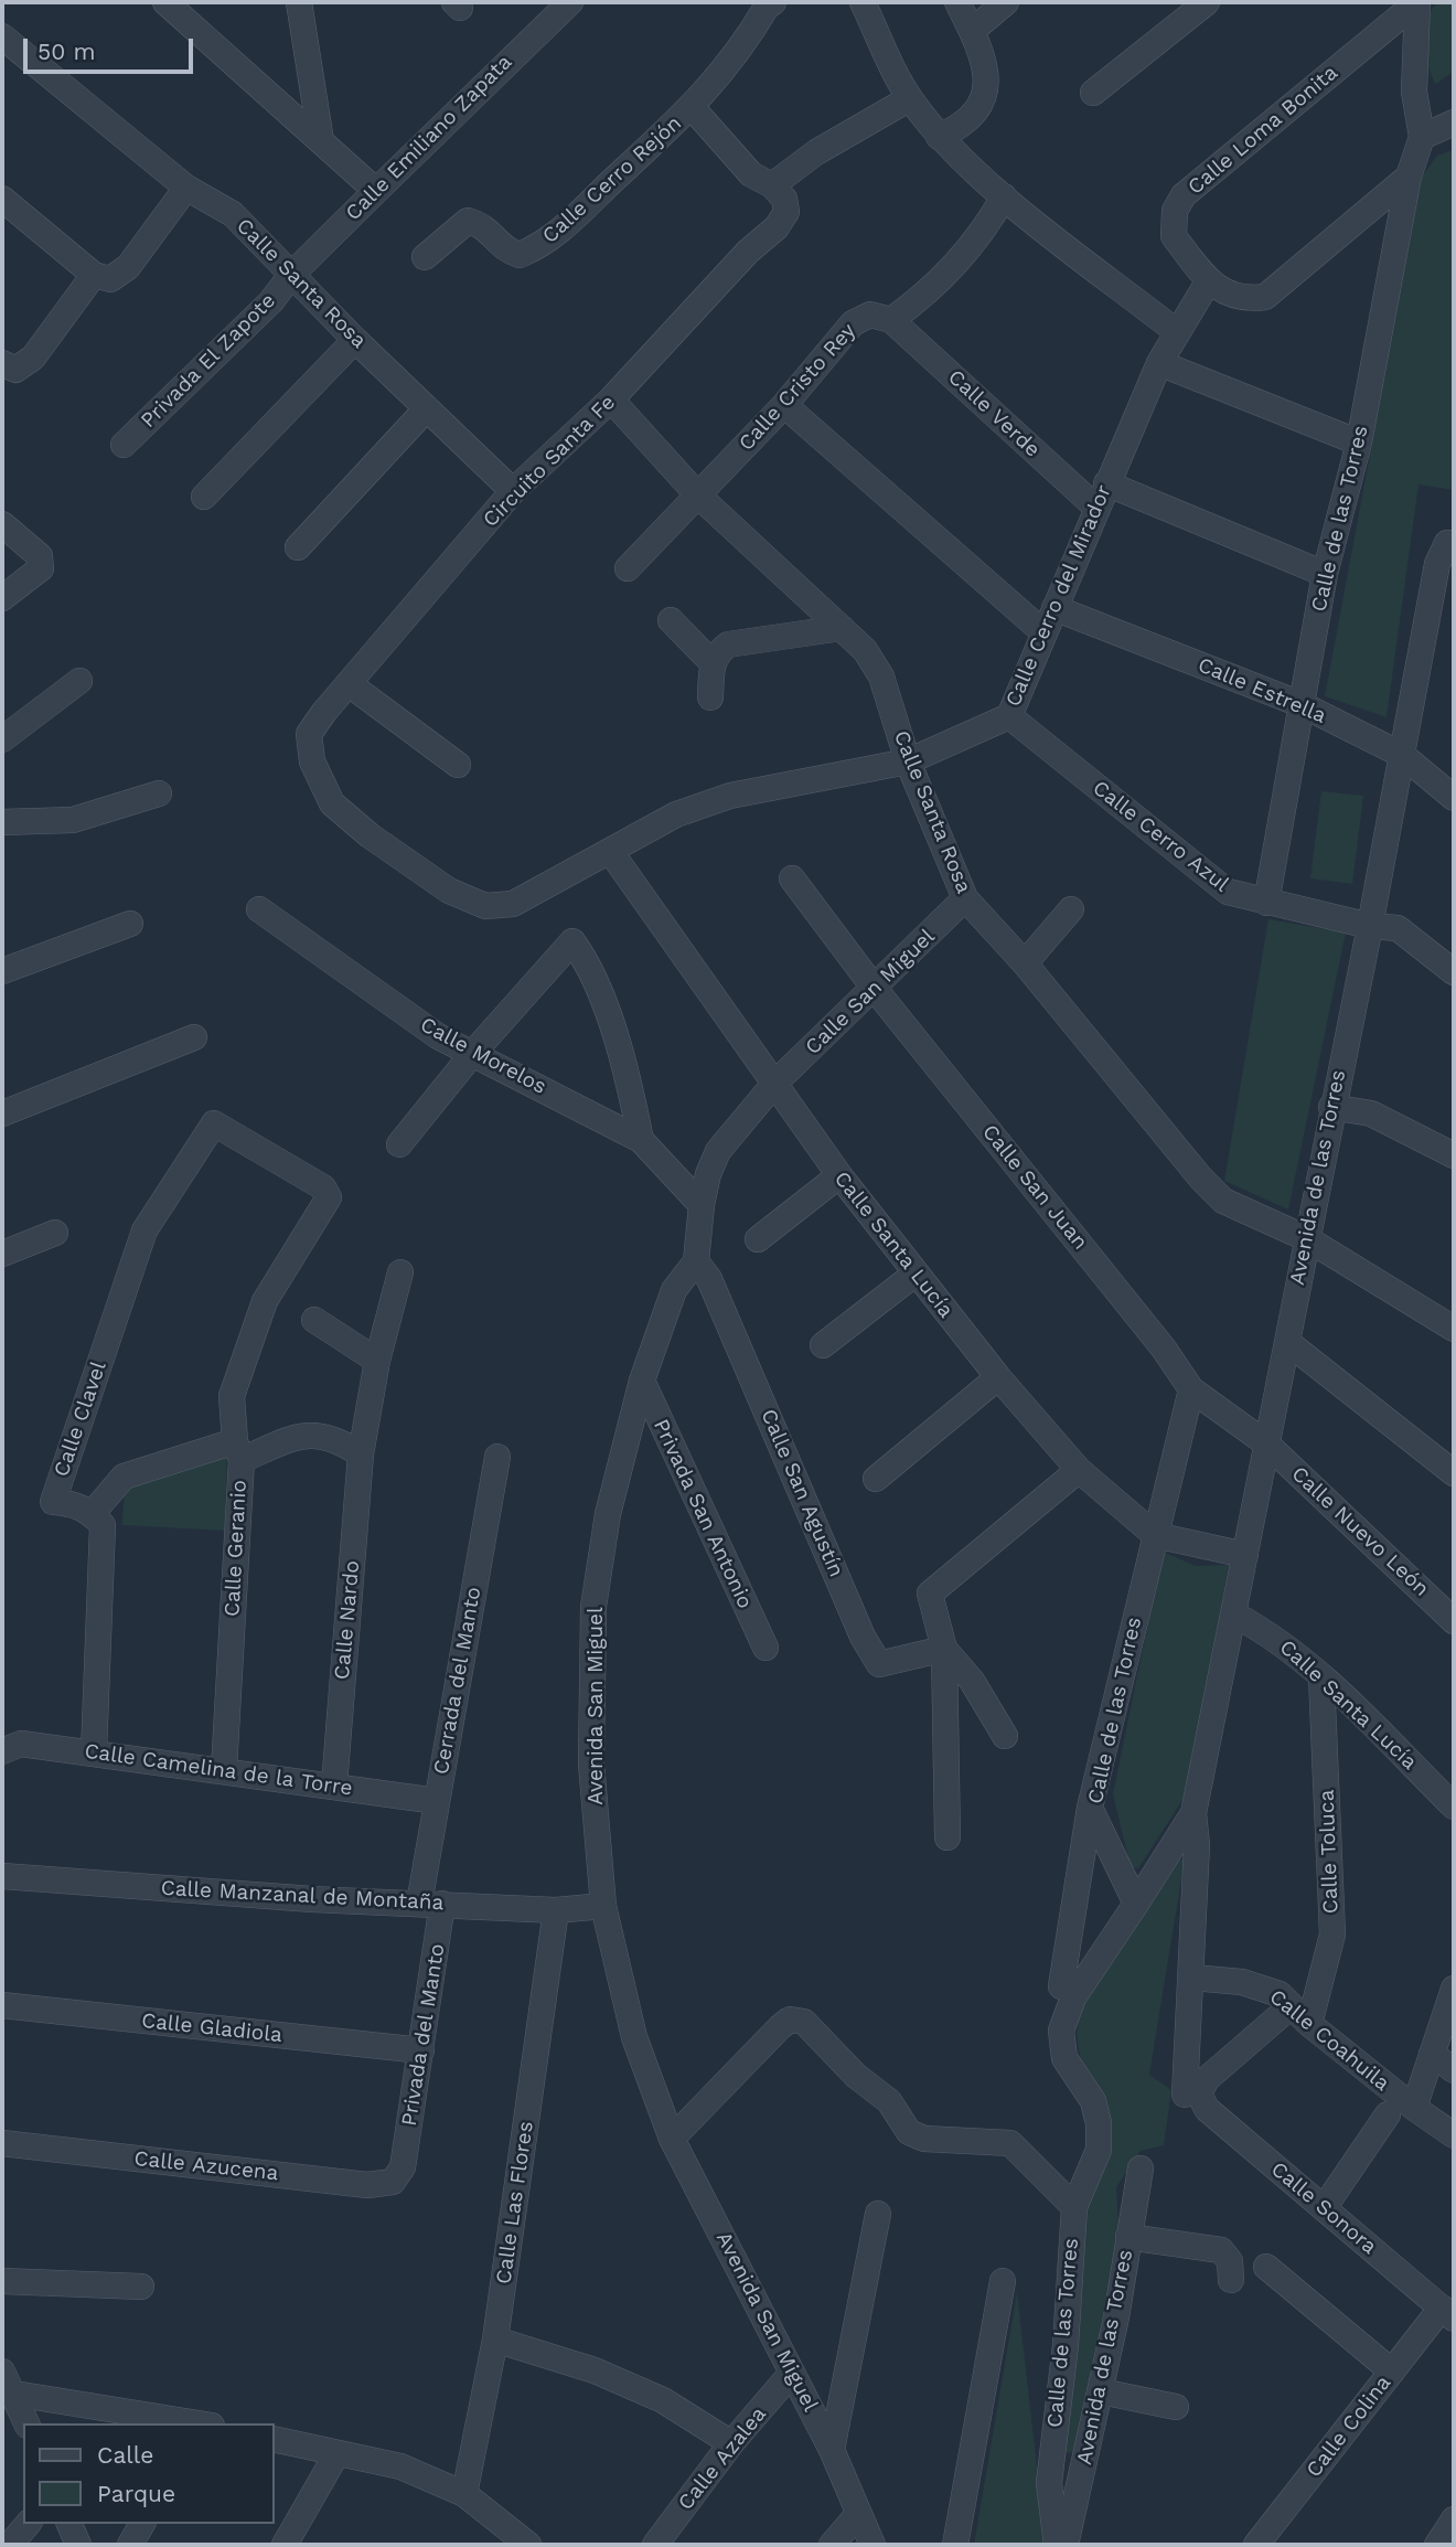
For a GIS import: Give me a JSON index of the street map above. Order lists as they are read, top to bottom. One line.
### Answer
{"streets":{"street":["Calle Loma Bonita","Calle Emiliano Zapata","Calle Cerro Rejón","Calle Santa Rosa","Privada El Zapote","Calle Cristo Rey","Calle Verde","Circuito Santa Fe","Calle de las Torres","Calle Cerro del Mirador","Calle Estrella","Calle Cerro Azul","Calle San Miguel","Calle Morelos","Avenida de las Torres","Calle San Juan","Calle Santa Lucía","Calle Clavel","Calle San Agustín","Privada San Antonio","Calle Nuevo León","Calle Geranio","Calle Nardo","Cerrada del Manto","Avenida San Miguel","Calle Camelina de la Torre","Calle Toluca","Calle Manzanal de Montaña","Calle Gladiola","Privada del Manto","Calle Coahuila","Calle Azucena","Calle Las Flores","Calle Sonora","Calle Colina","Calle Azalea"]},"crossings":[["Calle Loma Bonita","Calle de las Torres"],["Calle Loma Bonita","Calle Cerro del Mirador"],["Calle Emiliano Zapata","Calle Santa Rosa"],["Calle Emiliano Zapata","Privada El Zapote"],["Calle Santa Rosa","Privada El Zapote"],["Calle Santa Rosa","Calle Cristo Rey"],["Calle Santa Rosa","Circuito Santa Fe"],["Calle Santa Rosa","Calle Cerro del Mirador"],["Calle Santa Rosa","Calle San Miguel"],["Calle Santa Rosa","Avenida de las Torres"],["Calle Cristo Rey","Calle Verde"],["Calle Verde","Calle Cerro del Mirador"],["Circuito Santa Fe","Calle Cerro del Mirador"],["Calle de las Torres","Calle Estrella"],["Calle de las Torres","Calle Cerro Azul"],["Calle de las Torres","Avenida de las Torres"],["Calle de las Torres","Calle San Juan"],["Calle de las Torres","Calle Santa Lucía"],["Calle de las Torres","Calle Nuevo León"],["Calle Cerro del Mirador","Calle Estrella"],["Calle Cerro del Mirador","Calle Cerro Azul"],["Calle Cerro del Mirador","Calle Santa Lucía"],["Calle Estrella","Avenida de las Torres"],["Calle Cerro Azul","Avenida de las Torres"],["Calle San Miguel","Calle San Juan"],["Calle San Miguel","Calle Santa Lucía"],["Avenida de las Torres","Calle Santa Lucía"],["Avenida de las Torres","Calle Nuevo León"],["Avenida de las Torres","Calle Coahuila"],["Avenida de las Torres","Calle Sonora"],["Calle San Juan","Calle Nuevo León"],["Calle Santa Lucía","Calle Toluca"],["Calle Clavel","Calle Geranio"],["Calle San Agustín","Avenida San Miguel"],["Privada San Antonio","Avenida San Miguel"],["Calle Geranio","Calle Camelina de la Torre"],["Calle Nardo","Calle Camelina de la Torre"],["Cerrada del Manto","Calle Camelina de la Torre"],["Cerrada del Manto","Calle Manzanal de Montaña"],["Cerrada del Manto","Privada del Manto"],["Avenida San Miguel","Calle Manzanal de Montaña"],["Avenida San Miguel","Calle Azalea"],["Calle Toluca","Calle Coahuila"],["Calle Manzanal de Montaña","Privada del Manto"],["Calle Manzanal de Montaña","Calle Las Flores"],["Calle Gladiola","Privada del Manto"],["Privada del Manto","Calle Azucena"],["Calle Sonora","Calle Colina"]],"legend":["Calle","Parque"],"scale_bar":"50 m"}
